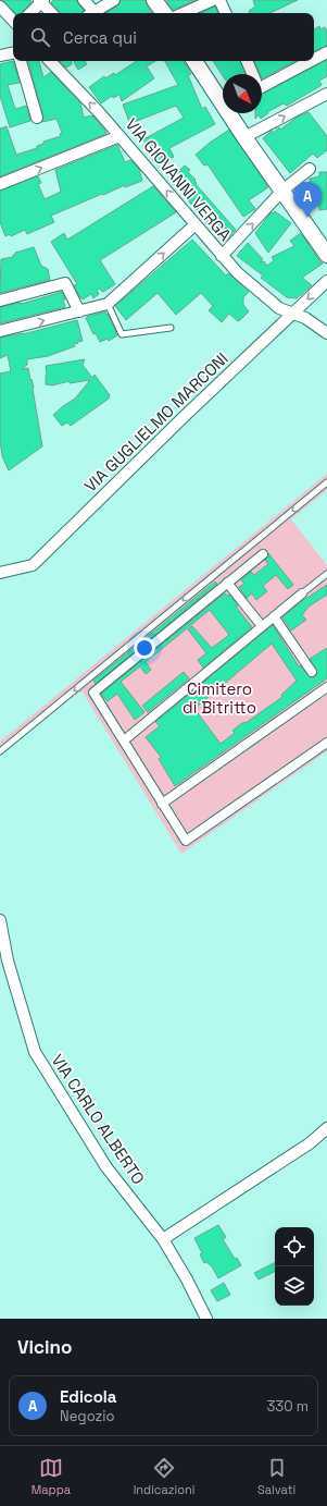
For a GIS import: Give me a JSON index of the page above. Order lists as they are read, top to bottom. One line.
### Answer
{"streets":{"street":["VIA GIOVANNI VERGA","VIA GUGLIELMO MARCONI","VIA CARLO ALBERTO"]},"crossings":[["VIA GIOVANNI VERGA","VIA GUGLIELMO MARCONI"]],"one_way":["VIA GIOVANNI VERGA"],"parks":["Cimitero di Bitritto"],"north":"bottom right","page":{"search":"Cerca qui","pins":"A","heading":"Vicino","list":[{"mark":"A","name":"Edicola","note":"Negozio","value":"330 m"}],"nav":["Mappa","Indicazioni","Salvati"]}}
